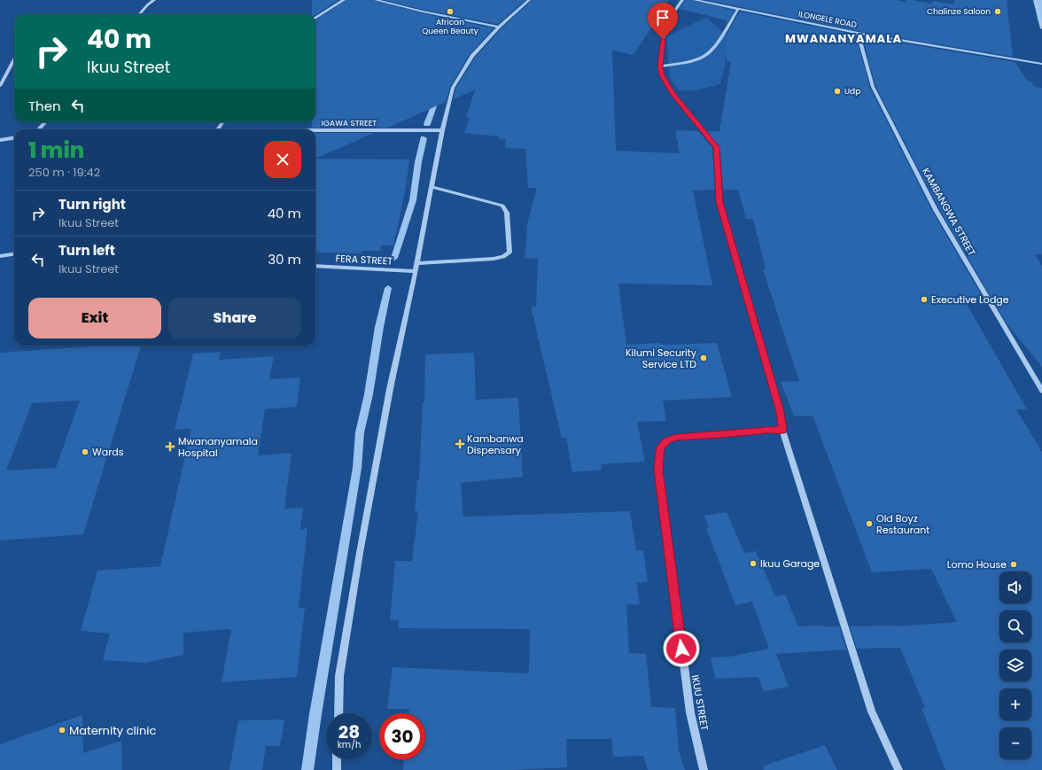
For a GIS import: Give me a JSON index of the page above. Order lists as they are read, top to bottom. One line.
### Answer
{"streets":{"street":["ILONGELE ROAD","IGAWA STREET","KAMBANGWA STREET","FERA STREET","IKUU STREET"]},"crossings":[["ILONGELE ROAD","KAMBANGWA STREET"]],"districts":["MWANANYAMALA"],"places":{"other":["African Queen Beauty","Chalinze Saloon","Udp","Executive Lodge","Kilumi Security Service LTD","Wards","Old Boyz Restaurant","Ikuu Garage","Lomo House","Maternity clinic"],"health":["Kambanwa Dispensary","Mwananyamala Hospital"]},"page":{"turn":["40 m","Ikuu Street"],"then":"Then","heading":["1 min","250 m · 19:42"],"list":[{"name":"Turn right","note":"Ikuu Street","value":"40 m"},{"name":"Turn left","note":"Ikuu Street","value":"30 m"}],"buttons":["Exit","Share"],"map_buttons":["+","−"],"speed":"28 km/h","limit":"30"}}
